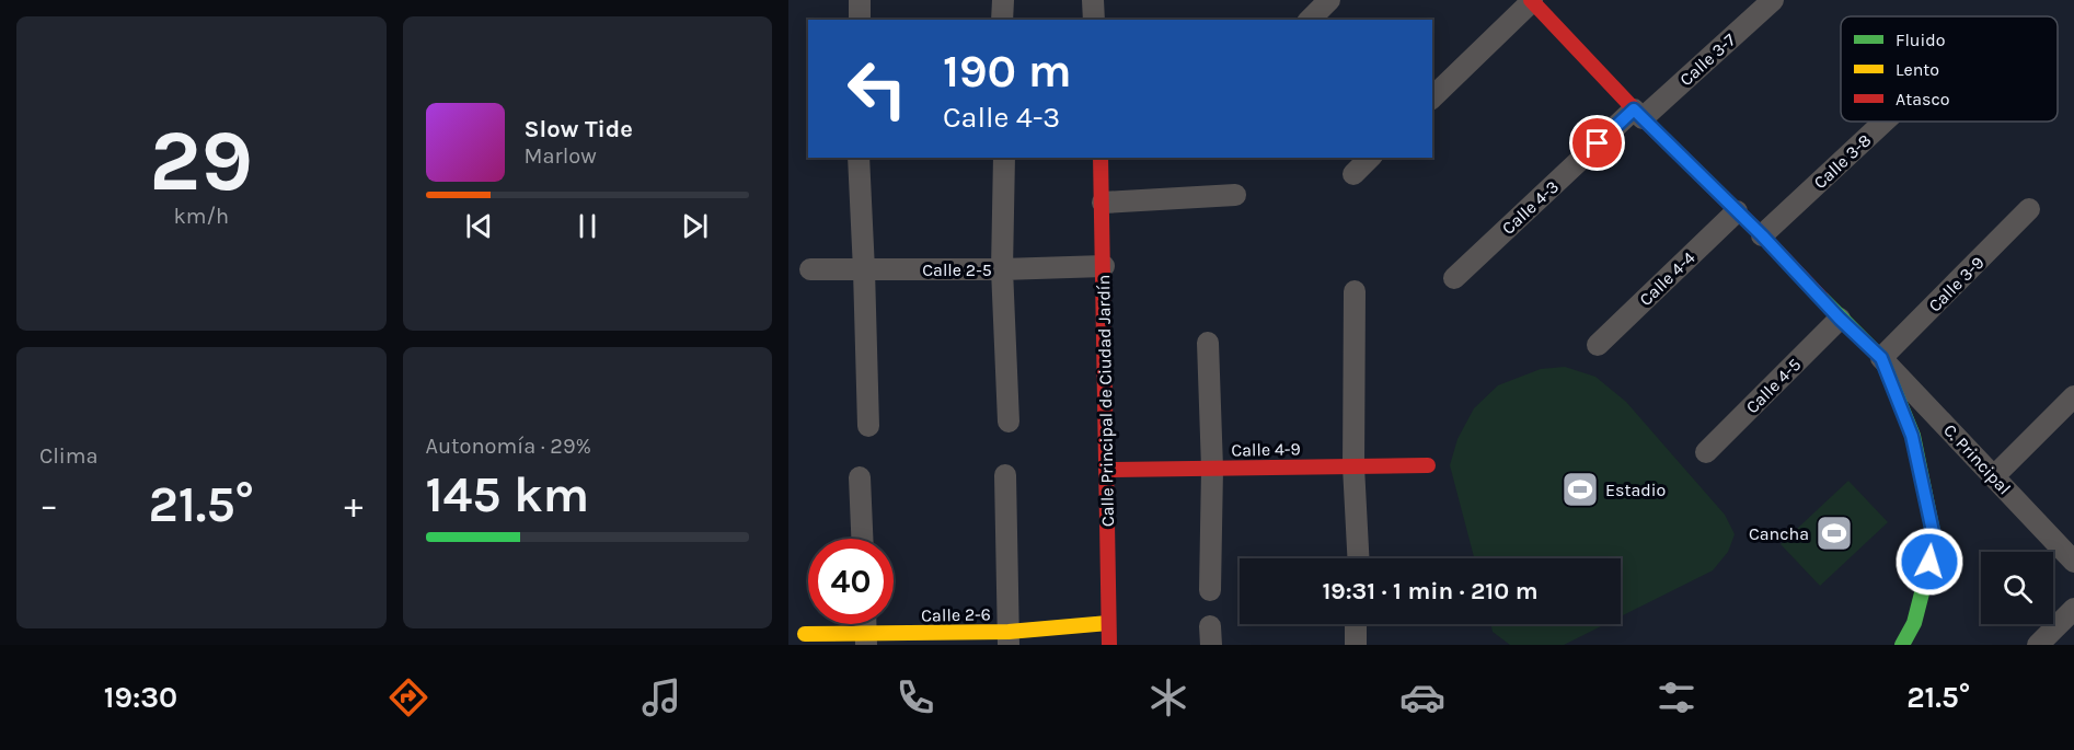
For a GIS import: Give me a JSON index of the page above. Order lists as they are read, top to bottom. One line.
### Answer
{"streets":{"street":["Calle 3-7","Calle 3-8","Calle 4-3","Calle 2-5","Calle 4-4","Calle 3-9","Calle 4-5","Calle Principal de Ciudad Jardín","Calle 4-9","C. Principal","Calle 2-6"]},"crossings":[["Calle 3-7","Calle 4-3"],["Calle 2-5","Calle Principal de Ciudad Jardín"],["Calle 3-9","C. Principal"],["Calle Principal de Ciudad Jardín","Calle 4-9"],["Calle Principal de Ciudad Jardín","Calle 2-6"]],"places":{"sports":["Estadio","Cancha"]},"legend":["Fluido","Lento","Atasco"],"page":{"tile":[["29","km/h"],"Clima",["Autonomía · 29%","145 km"]],"turn":["190 m","Calle 4-3"],"song":["Slow Tide","Marlow"],"heat":["−","21.5°","+"],"limit":"40","trip":"19:31 · 1 min · 210 m","tabs":["19:30","21.5°"]}}
